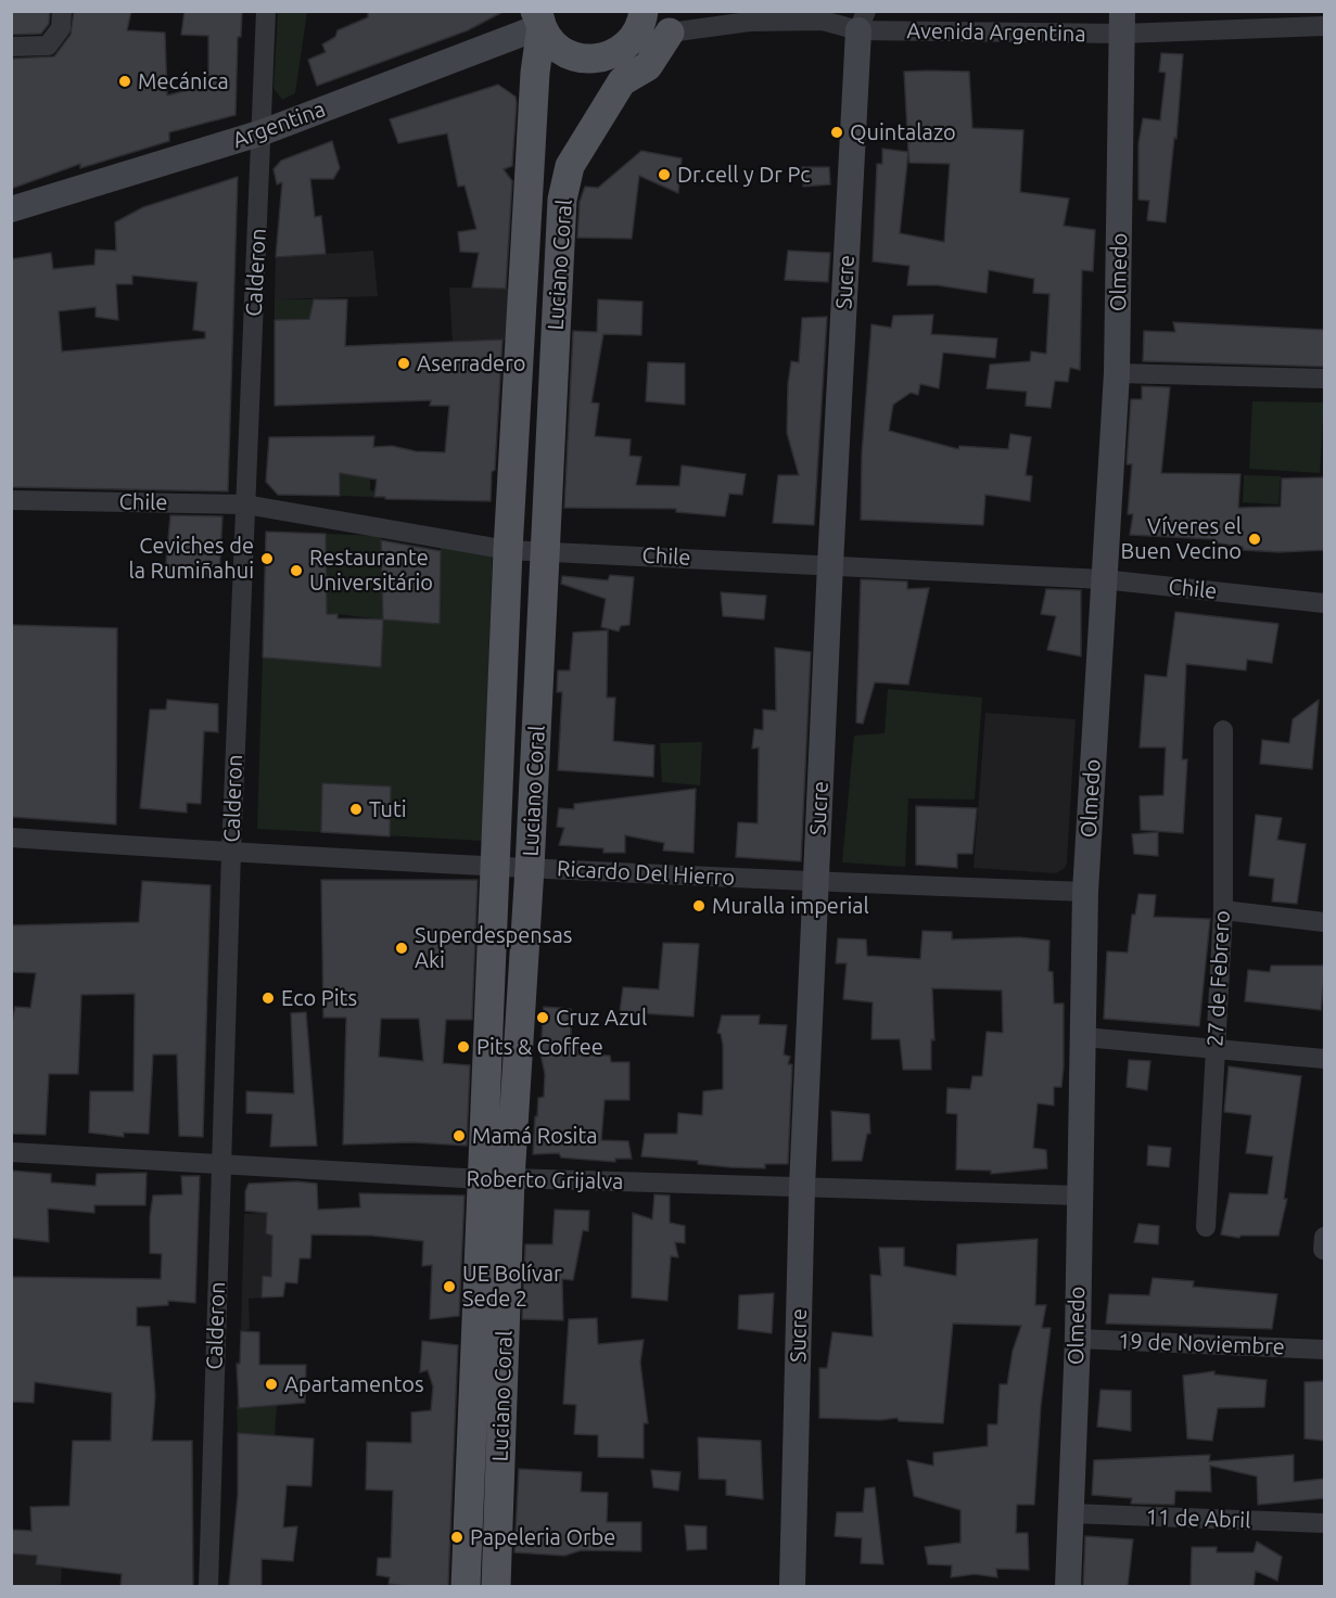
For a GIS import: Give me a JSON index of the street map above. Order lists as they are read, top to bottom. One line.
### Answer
{"streets":{"main road":["Luciano Coral"],"street":["Avenida Argentina","Argentina","Calderon","Olmedo","Sucre","Chile","Ricardo Del Hierro","27 de Febrero","Roberto Grijalva","19 de Noviembre","11 de Abril"]},"crossings":[["Avenida Argentina","Luciano Coral"],["Avenida Argentina","Olmedo"],["Avenida Argentina","Sucre"],["Argentina","Luciano Coral"],["Argentina","Calderon"],["Luciano Coral","Chile"],["Luciano Coral","Ricardo Del Hierro"],["Luciano Coral","Roberto Grijalva"],["Calderon","Chile"],["Calderon","Ricardo Del Hierro"],["Calderon","Roberto Grijalva"],["Olmedo","Chile"],["Olmedo","Ricardo Del Hierro"],["Olmedo","Roberto Grijalva"],["Olmedo","19 de Noviembre"],["Olmedo","11 de Abril"],["Sucre","Chile"],["Sucre","Ricardo Del Hierro"],["Sucre","Roberto Grijalva"]],"places":["Mecánica","Quintalazo","Dr.cell y Dr Pc","Aserradero","Víveres el Buen Vecino","Ceviches de la Rumiñahui","Restaurante Universitário","Tuti","Muralla imperial","Superdespensas Aki","Eco Pits","Cruz Azul","Pits & Coffee","Mamá Rosita","UE Bolívar Sede 2","Apartamentos","Papeleria Orbe"]}
